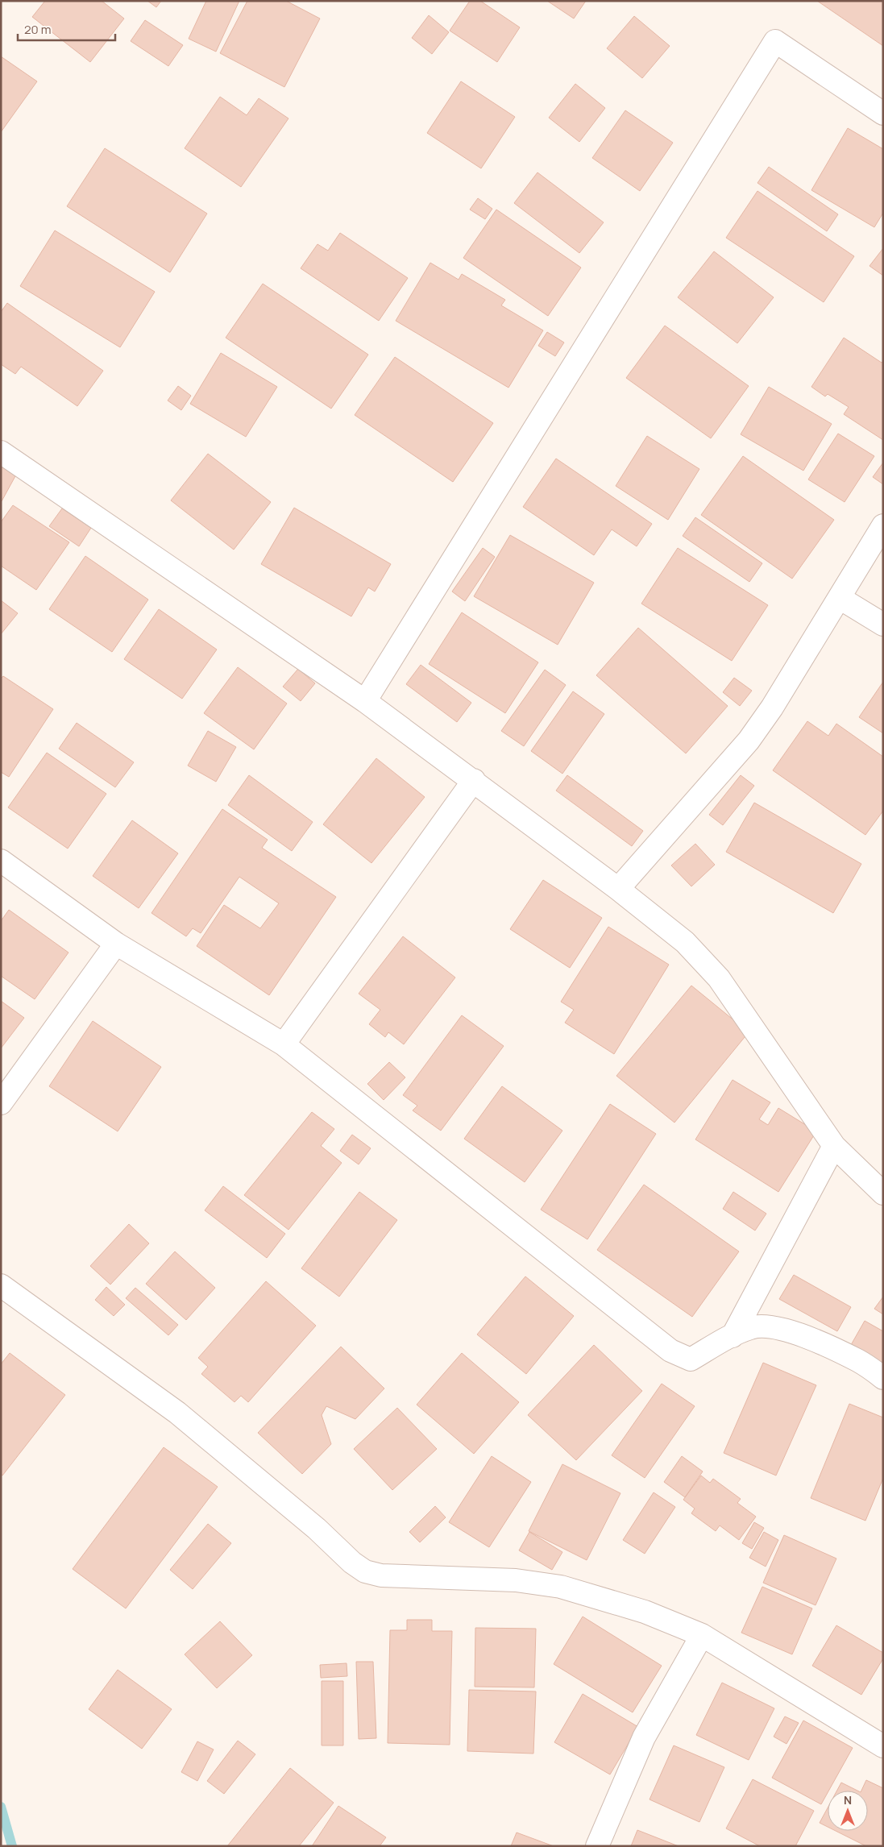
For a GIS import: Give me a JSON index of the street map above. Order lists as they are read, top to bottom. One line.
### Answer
{"scale_bar":"20 m","north":"top"}
